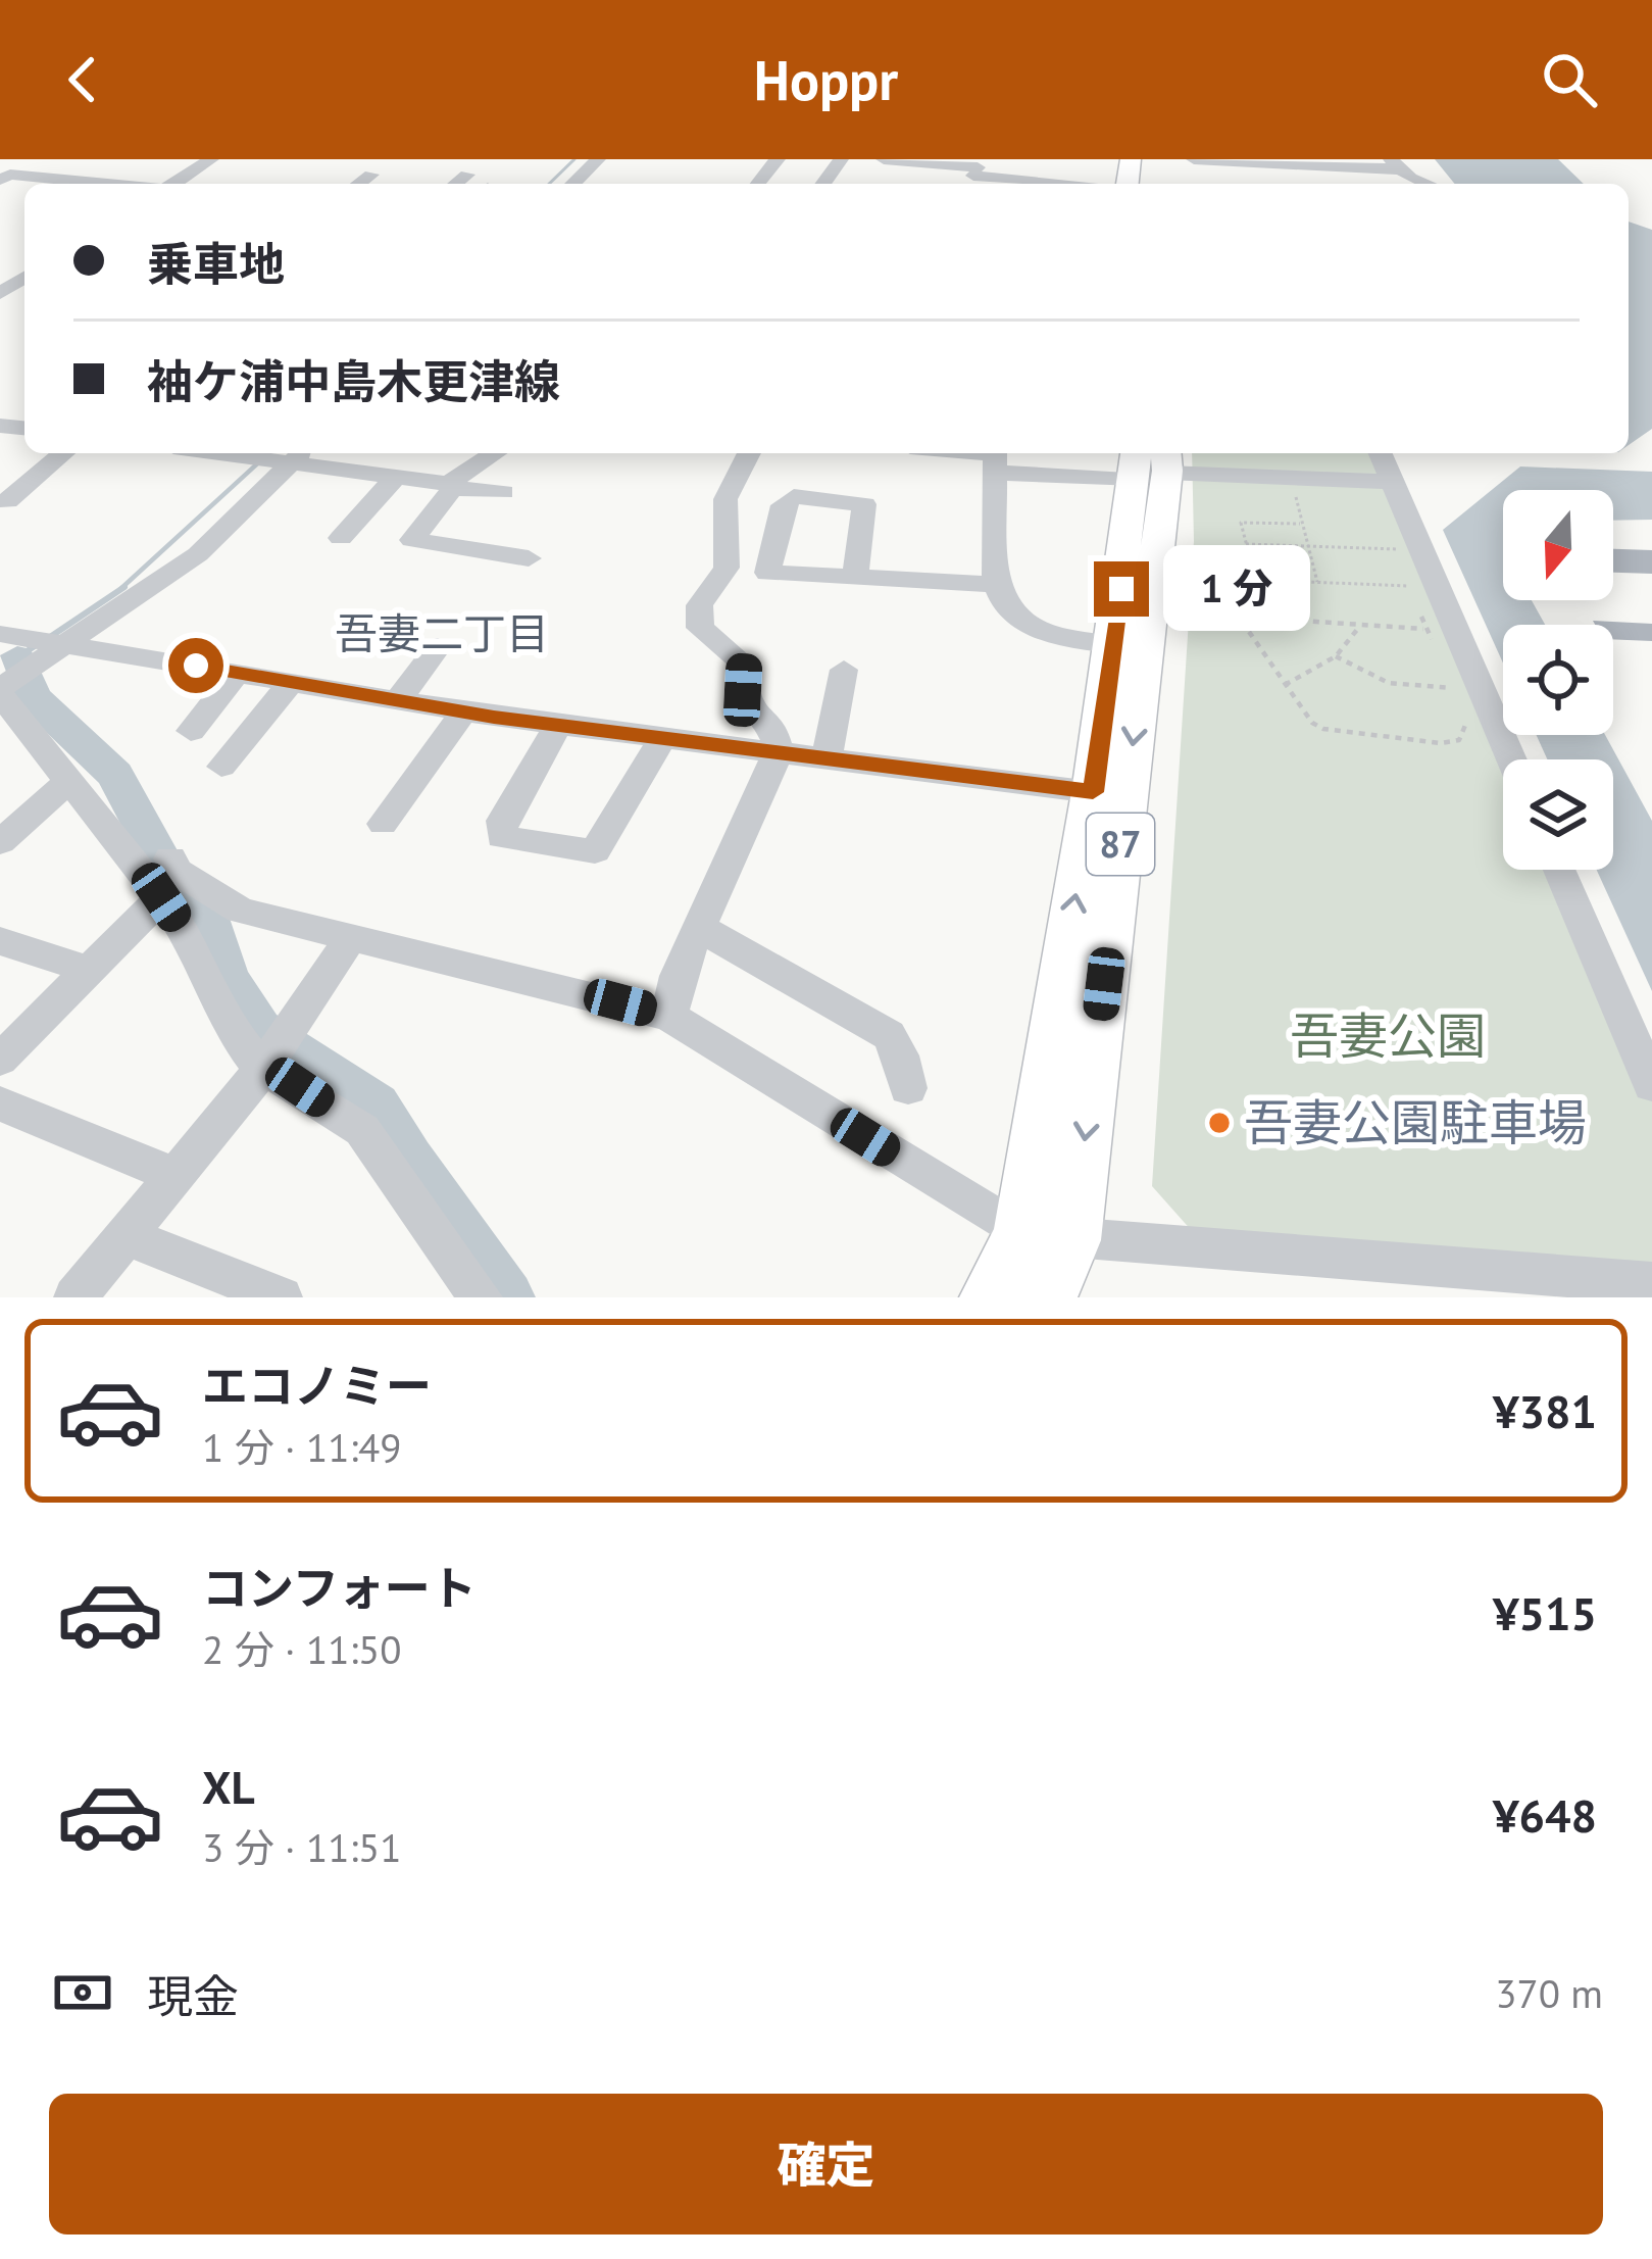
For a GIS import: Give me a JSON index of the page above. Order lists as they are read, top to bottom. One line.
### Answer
{"streets":{"main road":["87"]},"districts":["吾妻二丁目"],"parks":["吾妻公園"],"places":["吾妻公園駐車場"],"north":"bottom","page":{"header":"Hoppr","banner":["乗車地","袖ケ浦中島木更津線"],"bubble":"1 分","list":[{"name":"エコノミー","note":"1 分 · 11:49","value":"¥381"},{"name":"コンフォート","note":"2 分 · 11:50","value":"¥515"},{"name":"XL","note":"3 分 · 11:51","value":"¥648"}],"pay":["現金","370 m"],"buttons":"確定"}}
